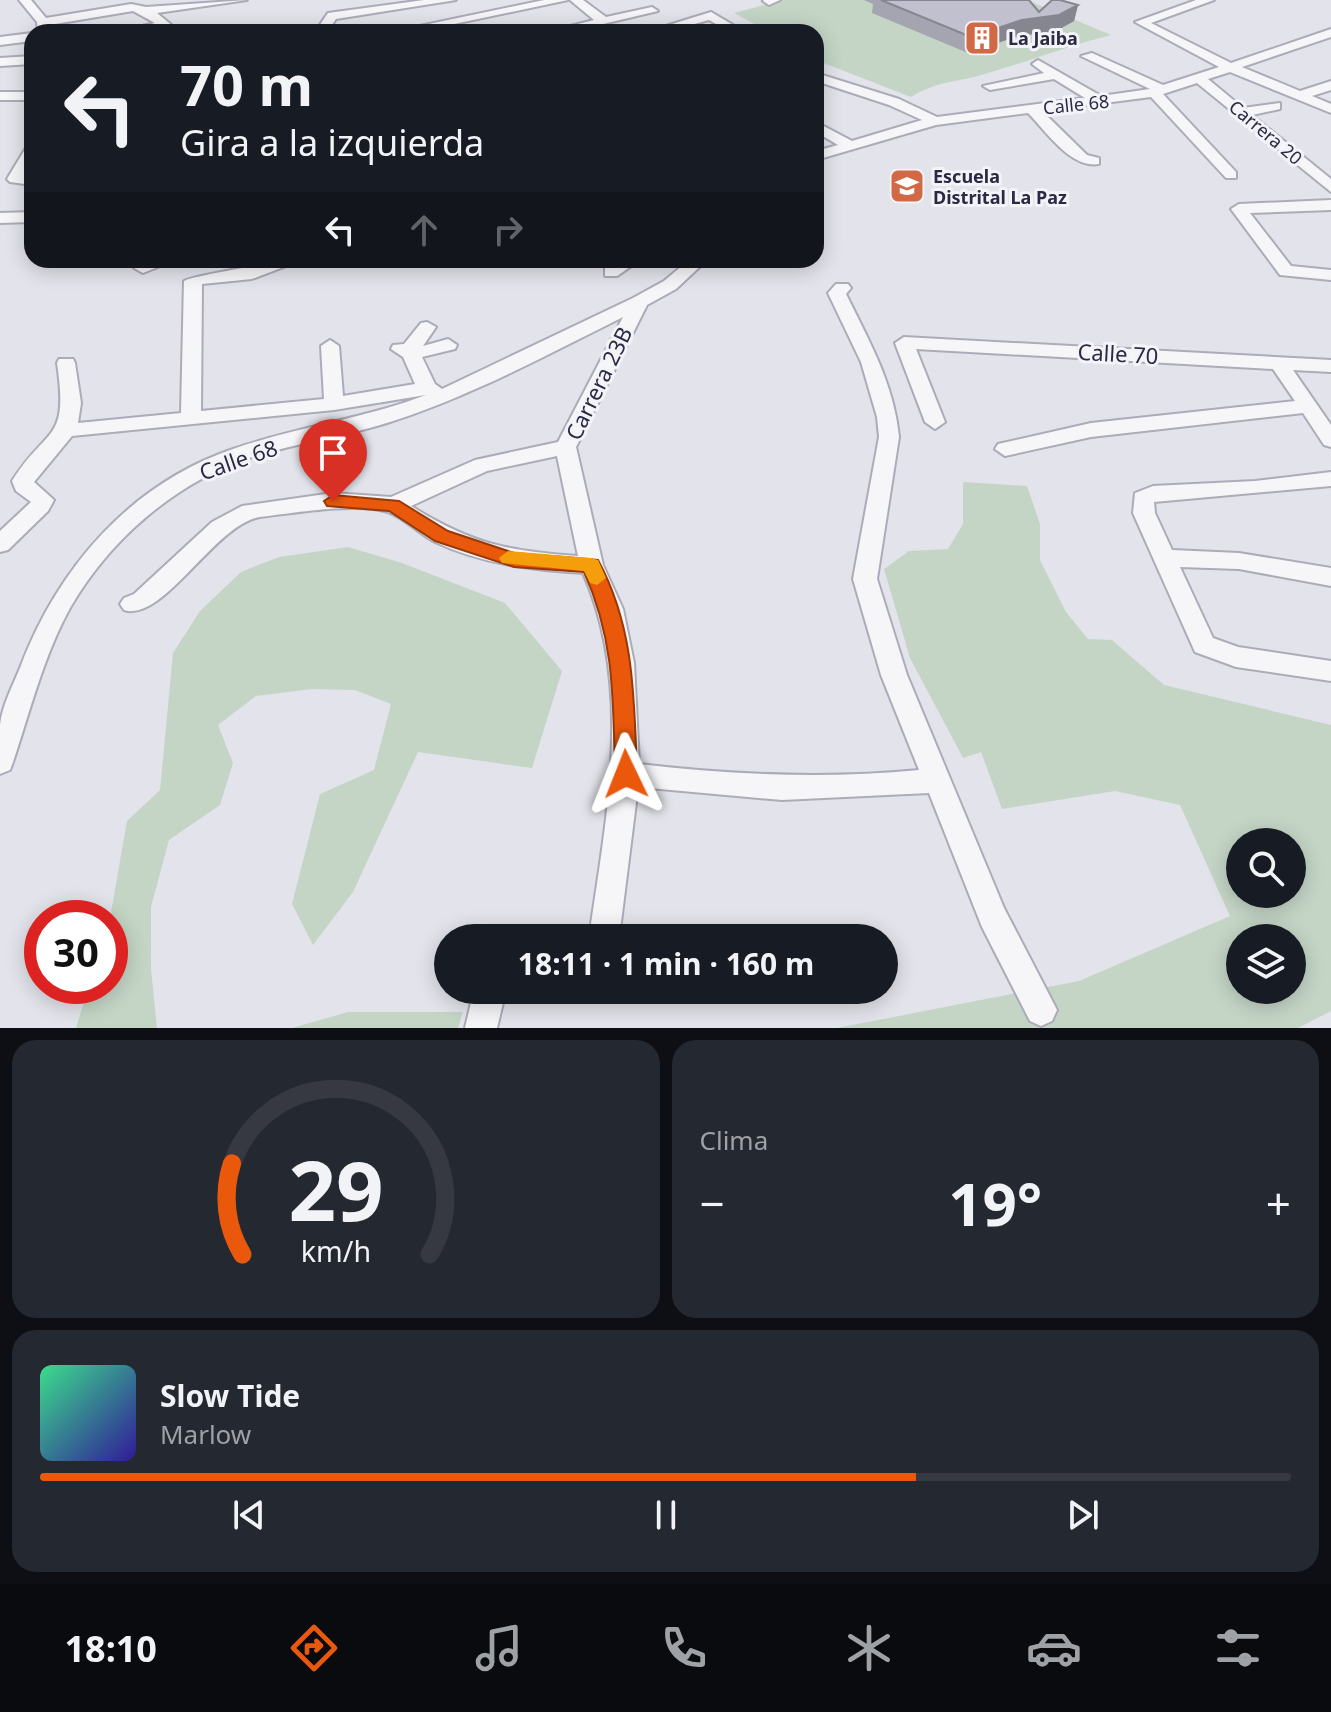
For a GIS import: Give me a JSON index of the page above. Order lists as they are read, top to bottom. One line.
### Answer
{"streets":{"street":["Calle 68","Carrera 20","Calle 70","Carrera 23B"]},"crossings":[["Calle 68","Carrera 20"],["Calle 68","Carrera 23B"]],"places":{"building":["La Jaiba"],"school or university":["Escuela Distrital La Paz"]},"page":{"turn":["70 m","Gira a la izquierda"],"limit":"30","trip":"18:11 · 1 min · 160 m","tile":"Clima","heat":["−","19°","+"],"song":["Slow Tide","Marlow"],"tabs":"18:10","gauge":["29","km/h"]}}
